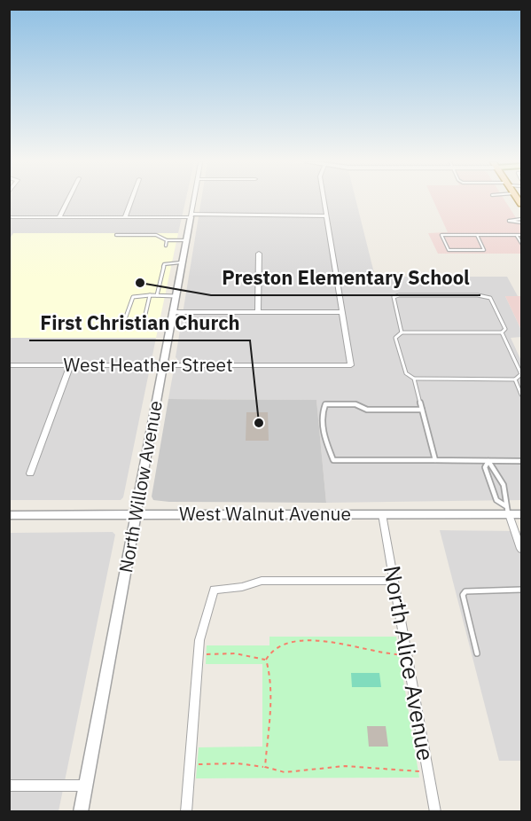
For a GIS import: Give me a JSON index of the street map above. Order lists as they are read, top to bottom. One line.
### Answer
{"streets":{"street":["West Heather Street","North Willow Avenue","West Walnut Avenue","North Alice Avenue"]},"crossings":[["West Heather Street","North Willow Avenue"],["North Willow Avenue","West Walnut Avenue"],["West Walnut Avenue","North Alice Avenue"]],"places":["Preston Elementary School","First Christian Church"]}
